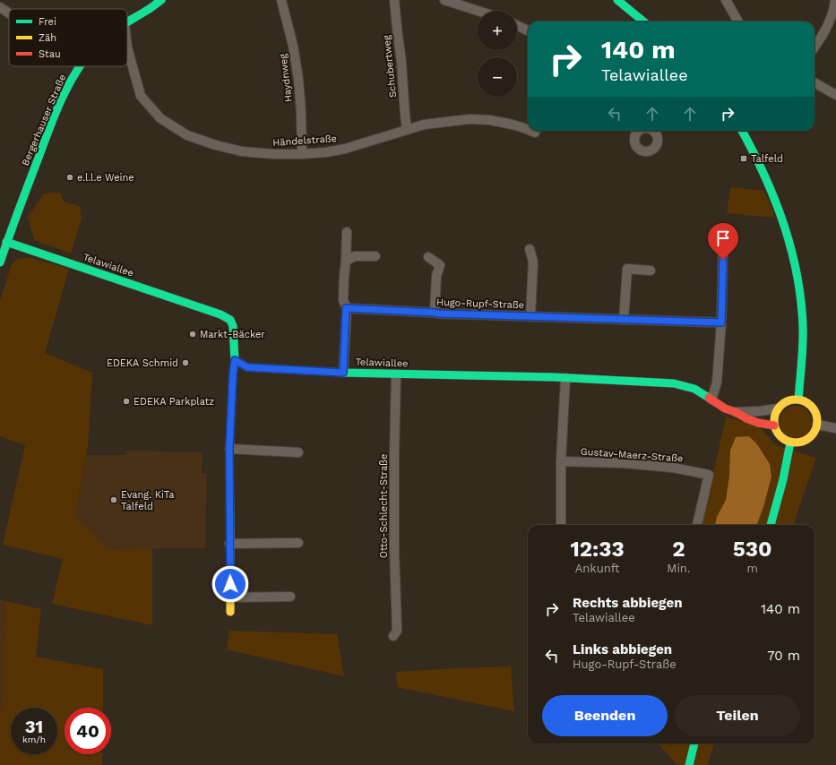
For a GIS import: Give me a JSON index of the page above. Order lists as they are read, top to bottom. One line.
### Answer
{"streets":{"street":["Schubertweg","Haydnweg","Bergerhauser Straße","Händelstraße","Telawiallee","Hugo-Rupf-Straße","Gustav-Maerz-Straße","Otto-Schlecht-Straße"]},"crossings":[["Schubertweg","Händelstraße"],["Haydnweg","Händelstraße"],["Bergerhauser Straße","Telawiallee"],["Telawiallee","Otto-Schlecht-Straße"]],"places":{"transit":["Talfeld"],"other":["e.l.l.e Weine","Markt-Bäcker","EDEKA Schmid","EDEKA Parkplatz","Evang. KiTa Talfeld"]},"legend":["Frei","Zäh","Stau"],"page":{"map_buttons":["+","−"],"turn":["140 m","Telawiallee"],"eta":["12:33","Ankunft","2","Min.","530","m"],"list":[{"name":"Rechts abbiegen","note":"Telawiallee","value":"140 m"},{"name":"Links abbiegen","note":"Hugo-Rupf-Straße","value":"70 m"}],"buttons":["Beenden","Teilen"],"speed":"31 km/h","limit":"40"}}
